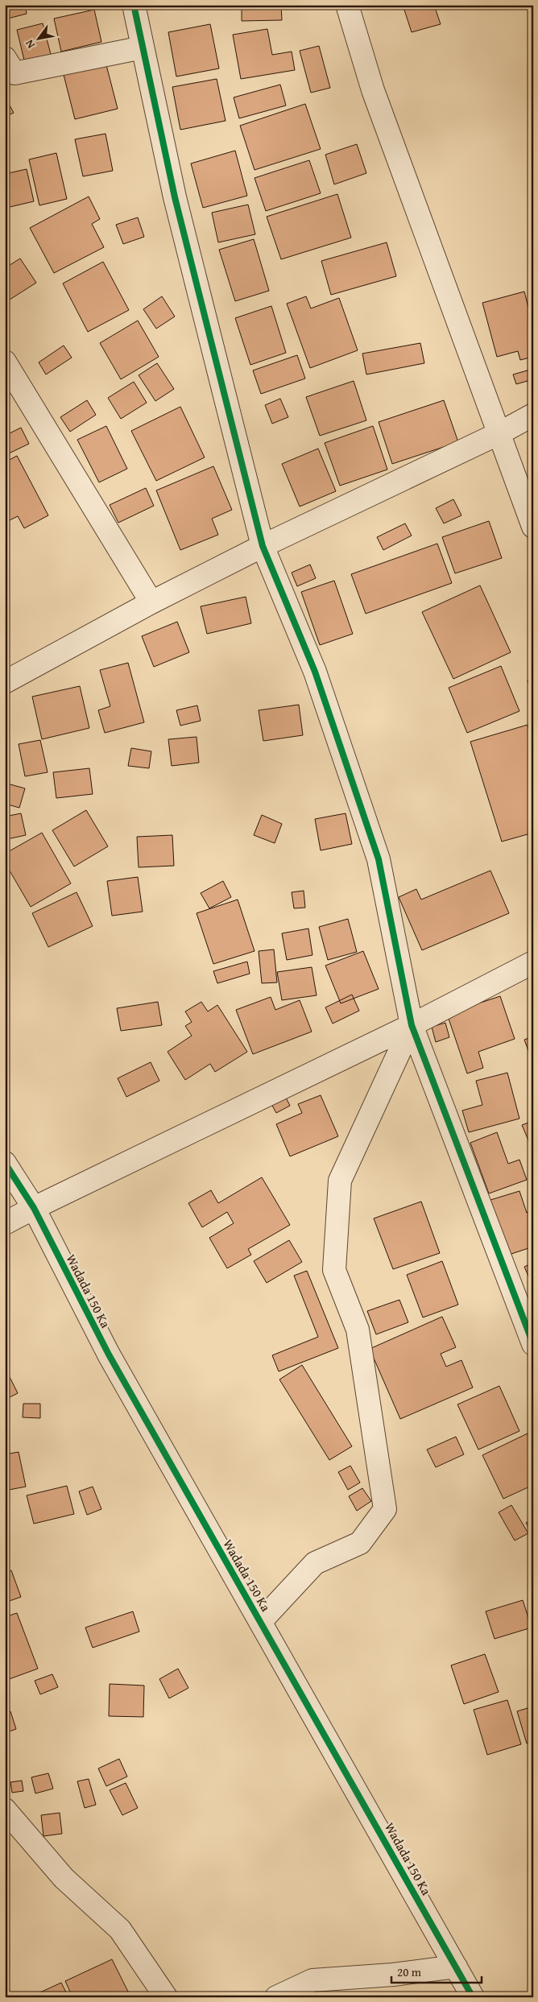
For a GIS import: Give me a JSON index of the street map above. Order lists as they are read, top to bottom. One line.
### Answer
{"streets":{"street":["Wadada 150 Ka"]},"scale_bar":"20 m","north":"bottom left"}
